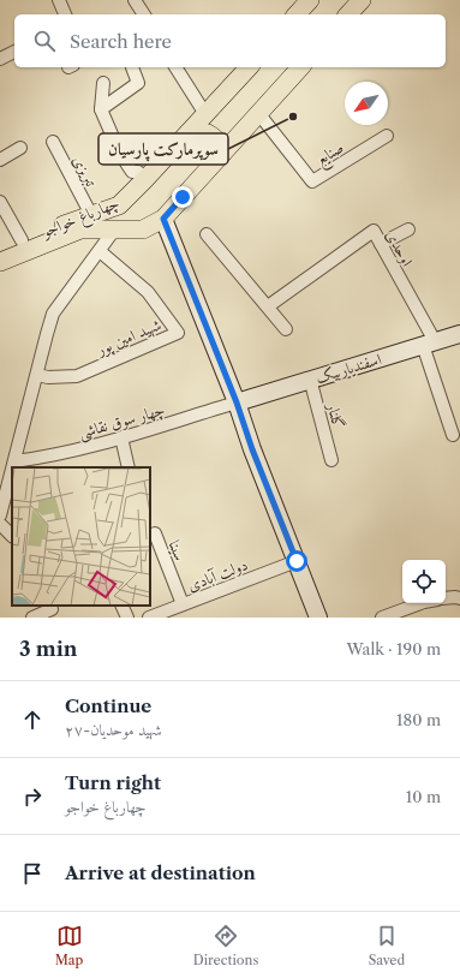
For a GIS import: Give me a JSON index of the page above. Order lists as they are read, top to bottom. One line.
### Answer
{"streets":{"main road":["چهارباغ خواجو","اسفندیاربیک"],"street":["صنایع","تبریزی","اوحدی","شهید امین پور","گلنار","چهار سوق نقاشی","سینا","دولت آبادی"]},"crossings":[["صنایع","چهارباغ خواجو"],["تبریزی","چهارباغ خواجو"],["اوحدی","اسفندیاربیک"],["اسفندیاربیک","گلنار"],["اسفندیاربیک","چهار سوق نقاشی"],["سینا","دولت آبادی"]],"places":["سوپرمارکت پارسیان"],"north":"bottom left","page":{"search":"Search here","heading":["3 min","Walk · 190 m"],"list":[["Continue","۲۷-شهید موحدیان","180 m"],["Turn right","چهارباغ خواجو","10 m"],"Arrive at destination"],"nav":["Map","Directions","Saved"]}}
